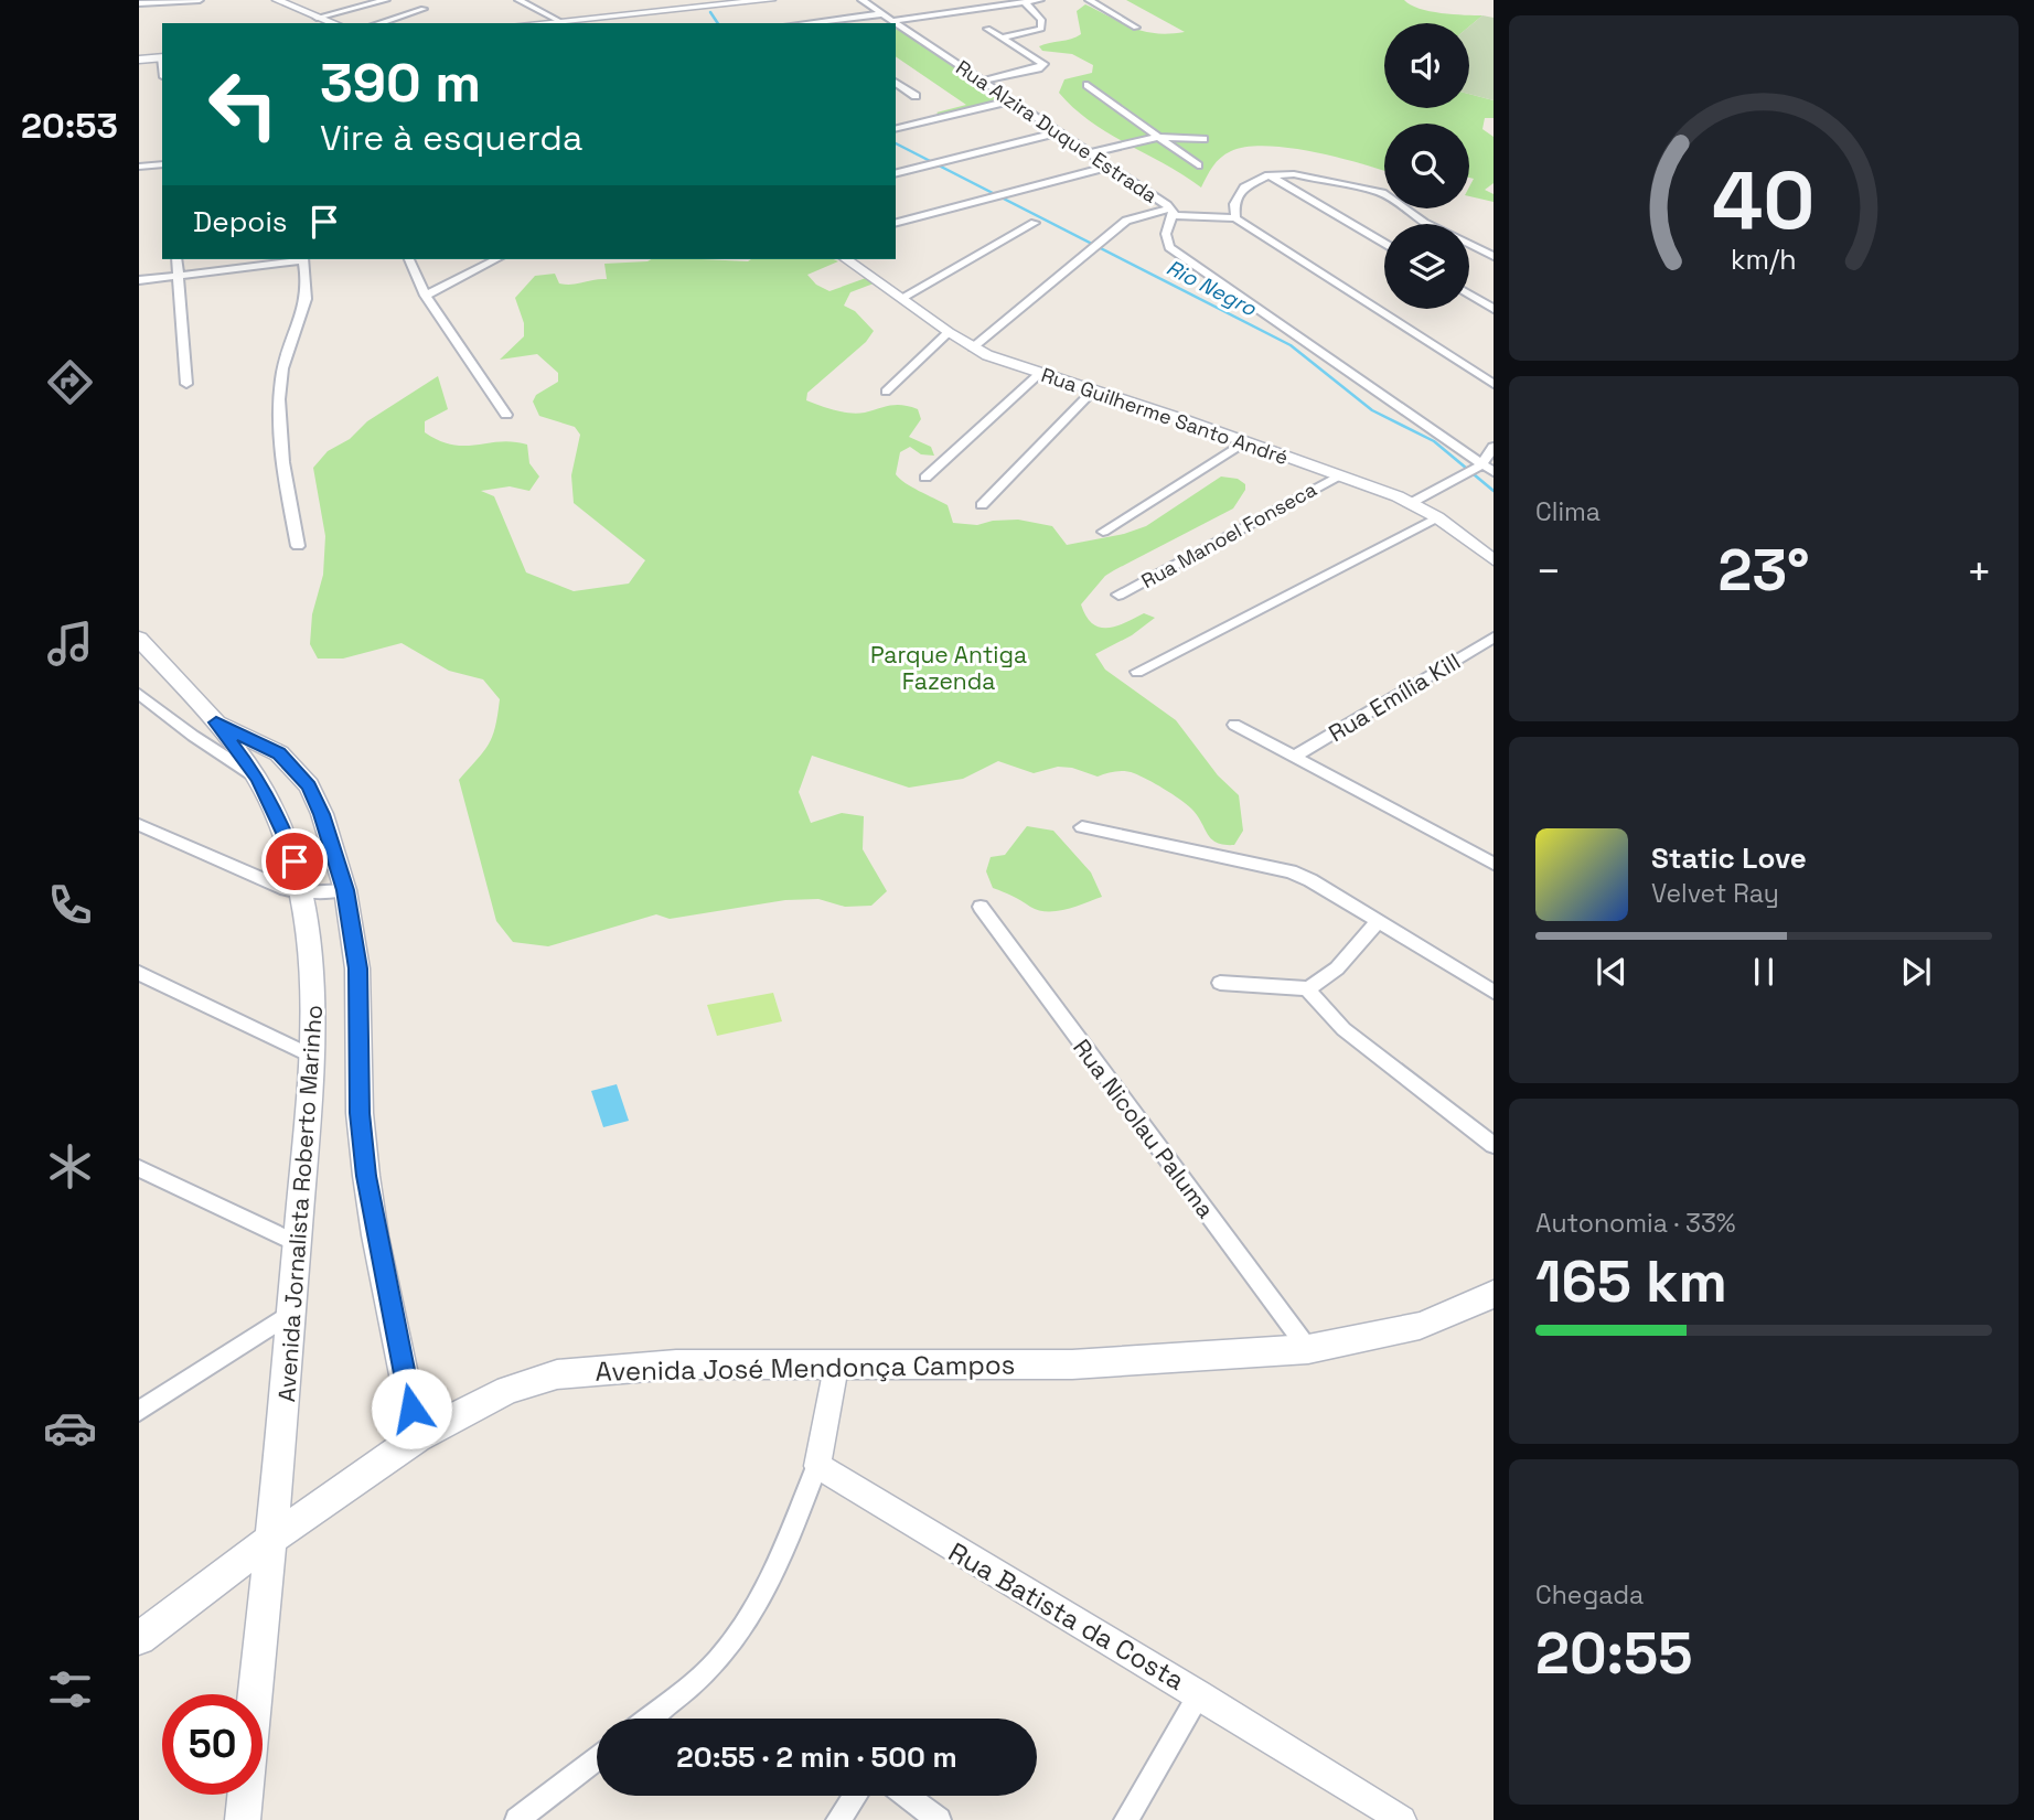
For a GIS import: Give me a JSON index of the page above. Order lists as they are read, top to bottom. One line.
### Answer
{"streets":{"main road":["Avenida Jornalista Roberto Marinho","Avenida José Mendonça Campos"],"street":["Rua Alzira Duque Estrada","Rua Guilherme Santo André","Rua Manoel Fonseca","Rua Emília Kill","Rua Nicolau Paluma","Rua Batista da Costa"]},"crossings":[["Rua Guilherme Santo André","Rua Manoel Fonseca"],["Rua Nicolau Paluma","Avenida José Mendonça Campos"],["Avenida Jornalista Roberto Marinho","Avenida José Mendonça Campos"]],"water":["Rio Negro"],"parks":["Parque Antiga Fazenda"],"page":{"tabs":"20:53","turn":["390 m","Vire à esquerda"],"then":"Depois","tile":["Clima",["Autonomia · 33%","165 km"],["Chegada","20:55"]],"heat":["−","23°","+"],"song":["Static Love","Velvet Ray"],"limit":"50","trip":"20:55 · 2 min · 500 m","gauge":["40","km/h"]}}
